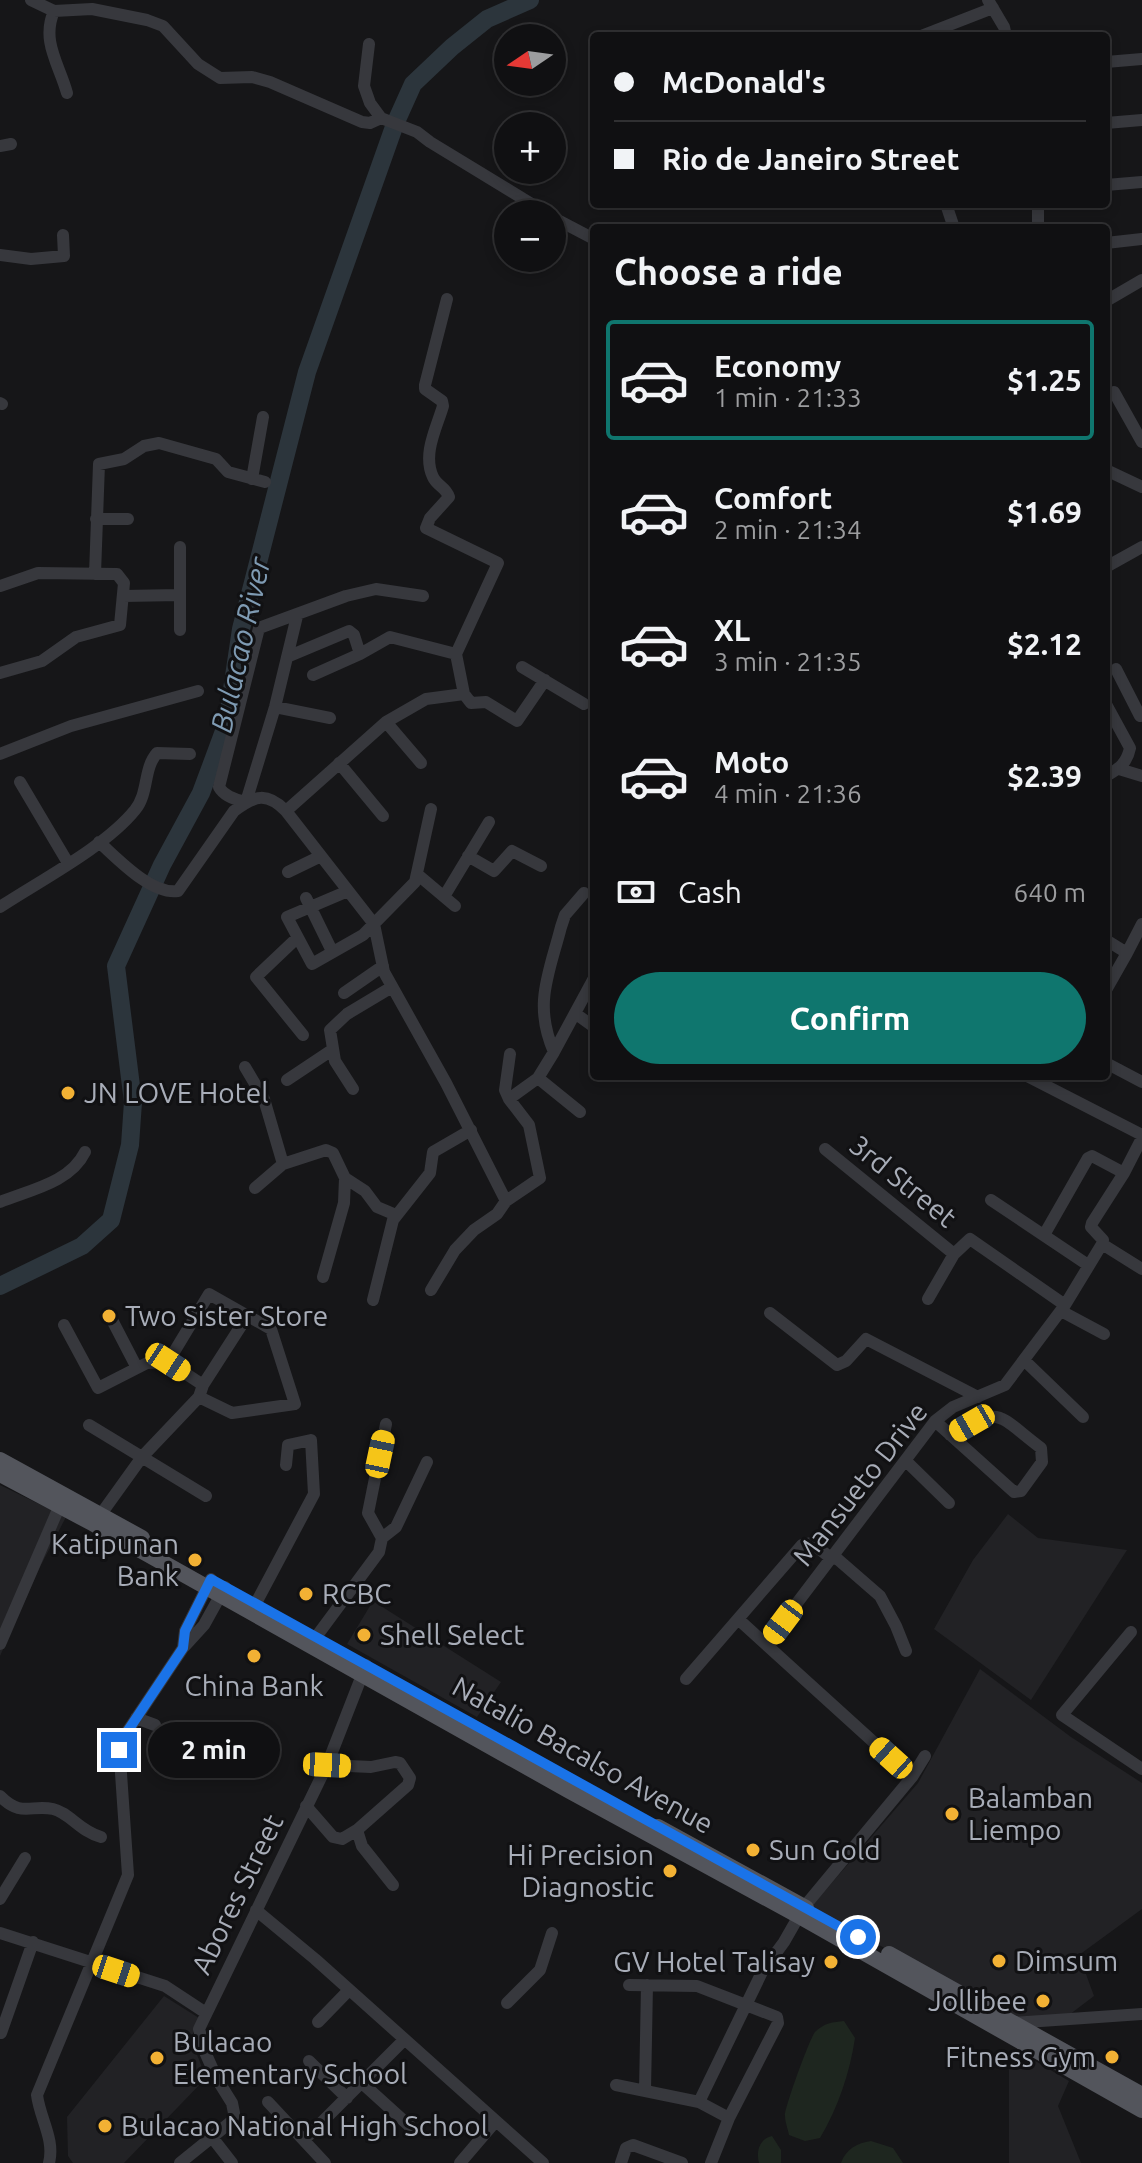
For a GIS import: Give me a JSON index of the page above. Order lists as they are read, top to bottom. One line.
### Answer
{"streets":{"main road":["Natalio Bacalso Avenue"],"street":["3rd Street","Mansueto Drive","Abores Street"]},"crossings":[["3rd Street","Mansueto Drive"],["Natalio Bacalso Avenue","Abores Street"]],"water":["Bulacao River"],"places":["JN LOVE Hotel","Two Sister Store","Katipunan Bank","RCBC","Shell Select","China Bank","Balamban Liempo","Sun Gold","Hi Precision Diagnostic","Dimsum","GV Hotel Talisay","Jollibee","Fitness Gym","Bulacao Elementary School","Bulacao National High School"],"north":"left","page":{"map_buttons":["+","−"],"banner":["McDonald's","Rio de Janeiro Street"],"heading":"Choose a ride","list":[{"name":"Economy","note":"1 min · 21:33","value":"$1.25"},{"name":"Comfort","note":"2 min · 21:34","value":"$1.69"},{"name":"XL","note":"3 min · 21:35","value":"$2.12"},{"name":"Moto","note":"4 min · 21:36","value":"$2.39"}],"pay":["Cash","640 m"],"buttons":"Confirm","bubble":"2 min"}}
